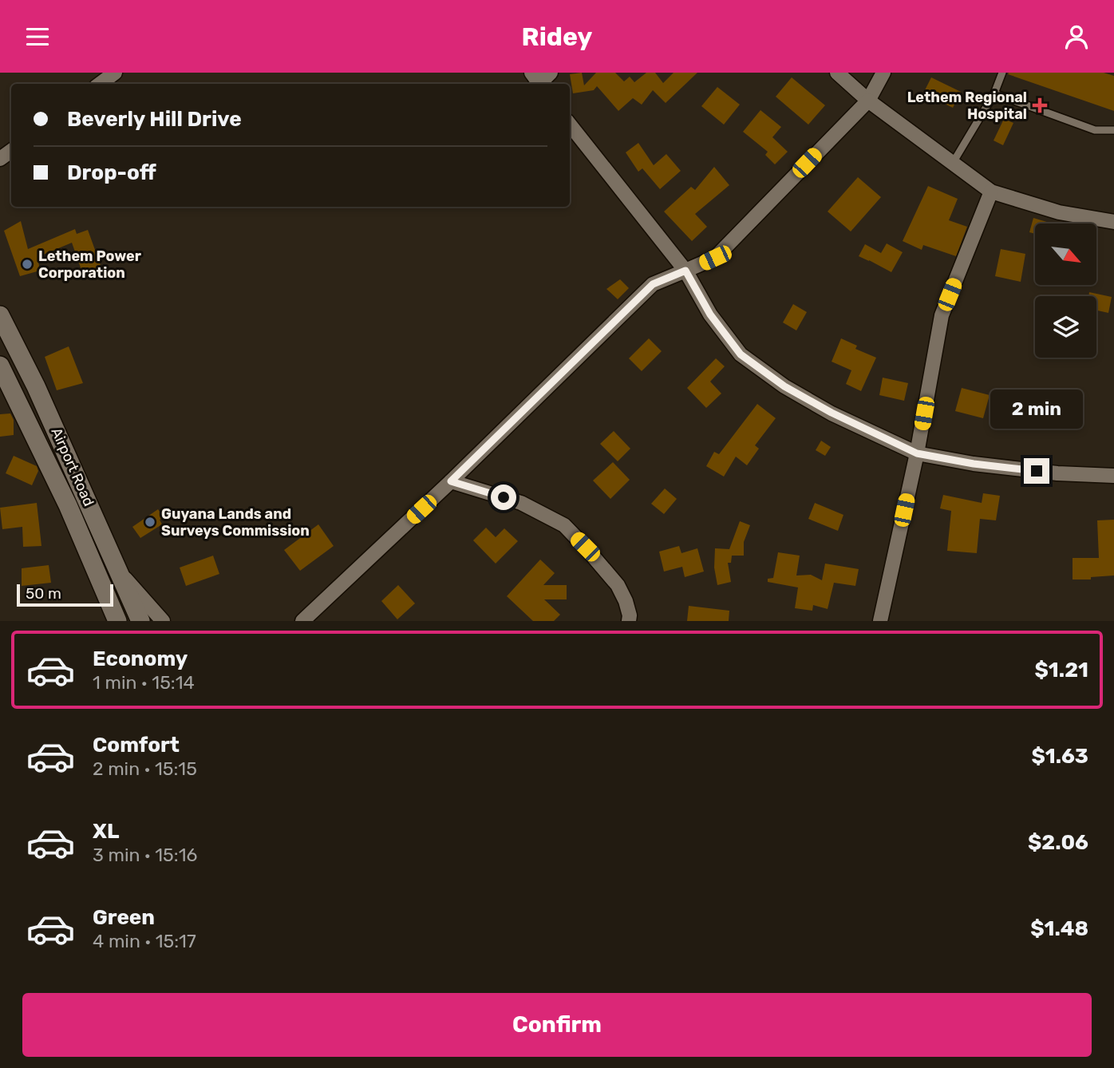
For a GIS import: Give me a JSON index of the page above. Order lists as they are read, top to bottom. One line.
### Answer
{"streets":{"street":["Airport Road"]},"places":{"health":["Lethem Regional Hospital"],"other":["Lethem Power Corporation","Guyana Lands and Surveys Commission"]},"scale_bar":"50 m","north":"bottom right","page":{"header":"Ridey","banner":["Beverly Hill Drive","Drop-off"],"bubble":"2 min","scale":"50 m","list":[{"name":"Economy","note":"1 min · 15:14","value":"$1.21"},{"name":"Comfort","note":"2 min · 15:15","value":"$1.63"},{"name":"XL","note":"3 min · 15:16","value":"$2.06"},{"name":"Green","note":"4 min · 15:17","value":"$1.48"}],"buttons":"Confirm"}}
